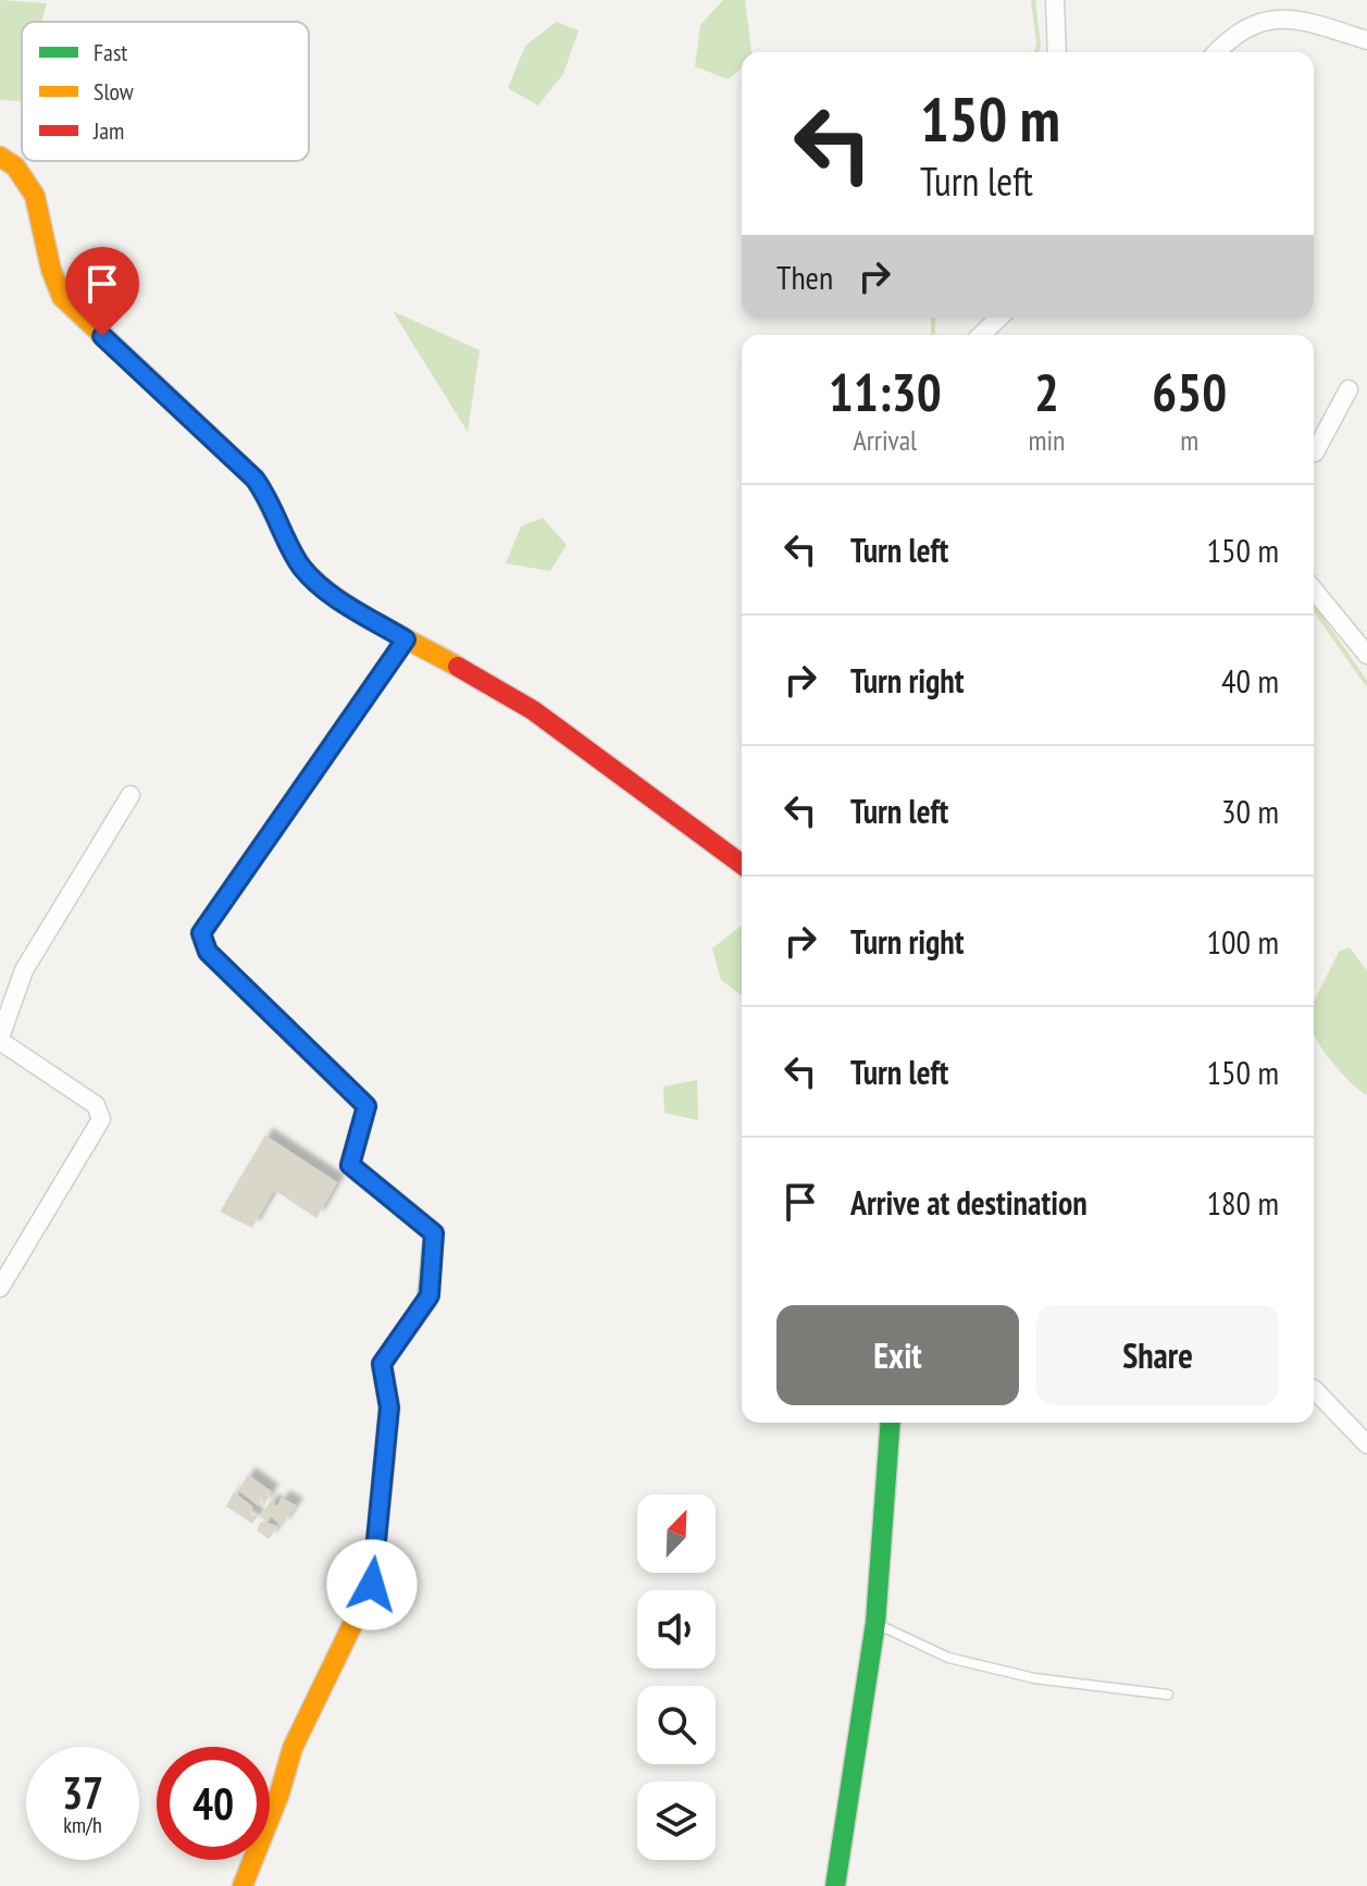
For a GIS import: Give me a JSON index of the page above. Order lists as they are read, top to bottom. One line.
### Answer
{"legend":["Fast","Slow","Jam"],"north":"top right","page":{"turn":["150 m","Turn left"],"then":"Then","eta":["11:30","Arrival","2","min","650","m"],"list":[{"name":"Turn left","value":"150 m"},{"name":"Turn right","value":"40 m"},{"name":"Turn left","value":"30 m"},{"name":"Turn right","value":"100 m"},{"name":"Turn left","value":"150 m"},{"name":"Arrive at destination","value":"180 m"}],"buttons":["Exit","Share"],"speed":"37 km/h","limit":"40"}}
